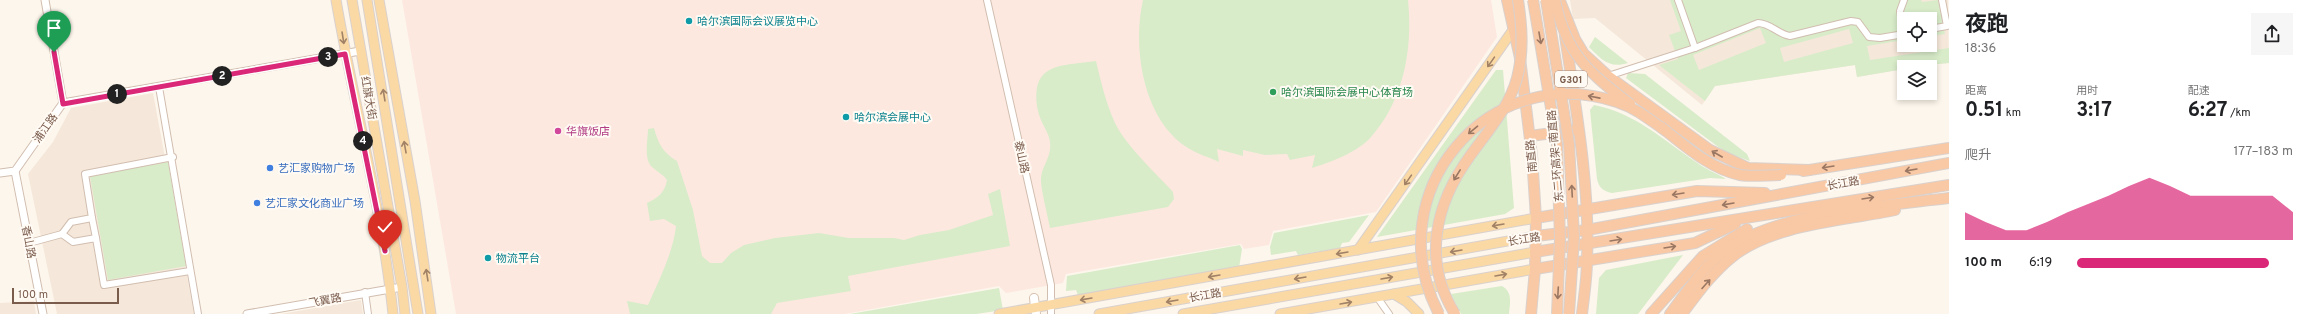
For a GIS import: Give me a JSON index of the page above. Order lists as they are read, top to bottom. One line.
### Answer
{"streets":{"highway":["G301","南直路","东二环高架-南直路","长江路"],"main road":["红旗大街"],"street":["浦江路","泰山路","香山路","飞翼路"]},"crossings":[["G301","长江路"],["红旗大街","浦江路"],["红旗大街","飞翼路"],["浦江路","香山路"],["南直路","长江路"]],"places":["哈尔滨国际会议展览中心","哈尔滨国际会展中心体育场","哈尔滨会展中心","华旗饭店","艺汇家购物广场","艺汇家文化商业广场","物流平台"],"scale_bar":"100 m","page":{"heading":["夜跑","18:36"],"pins":["3","2","1","4"],"stats":[["距离","0.51 km"],["用时","3:17"],["配速","6:27 /km"]],"chart":["爬升","177–183 m"],"list":[{"name":"100 m","note":"6:19"}],"scale":"100 m"}}
